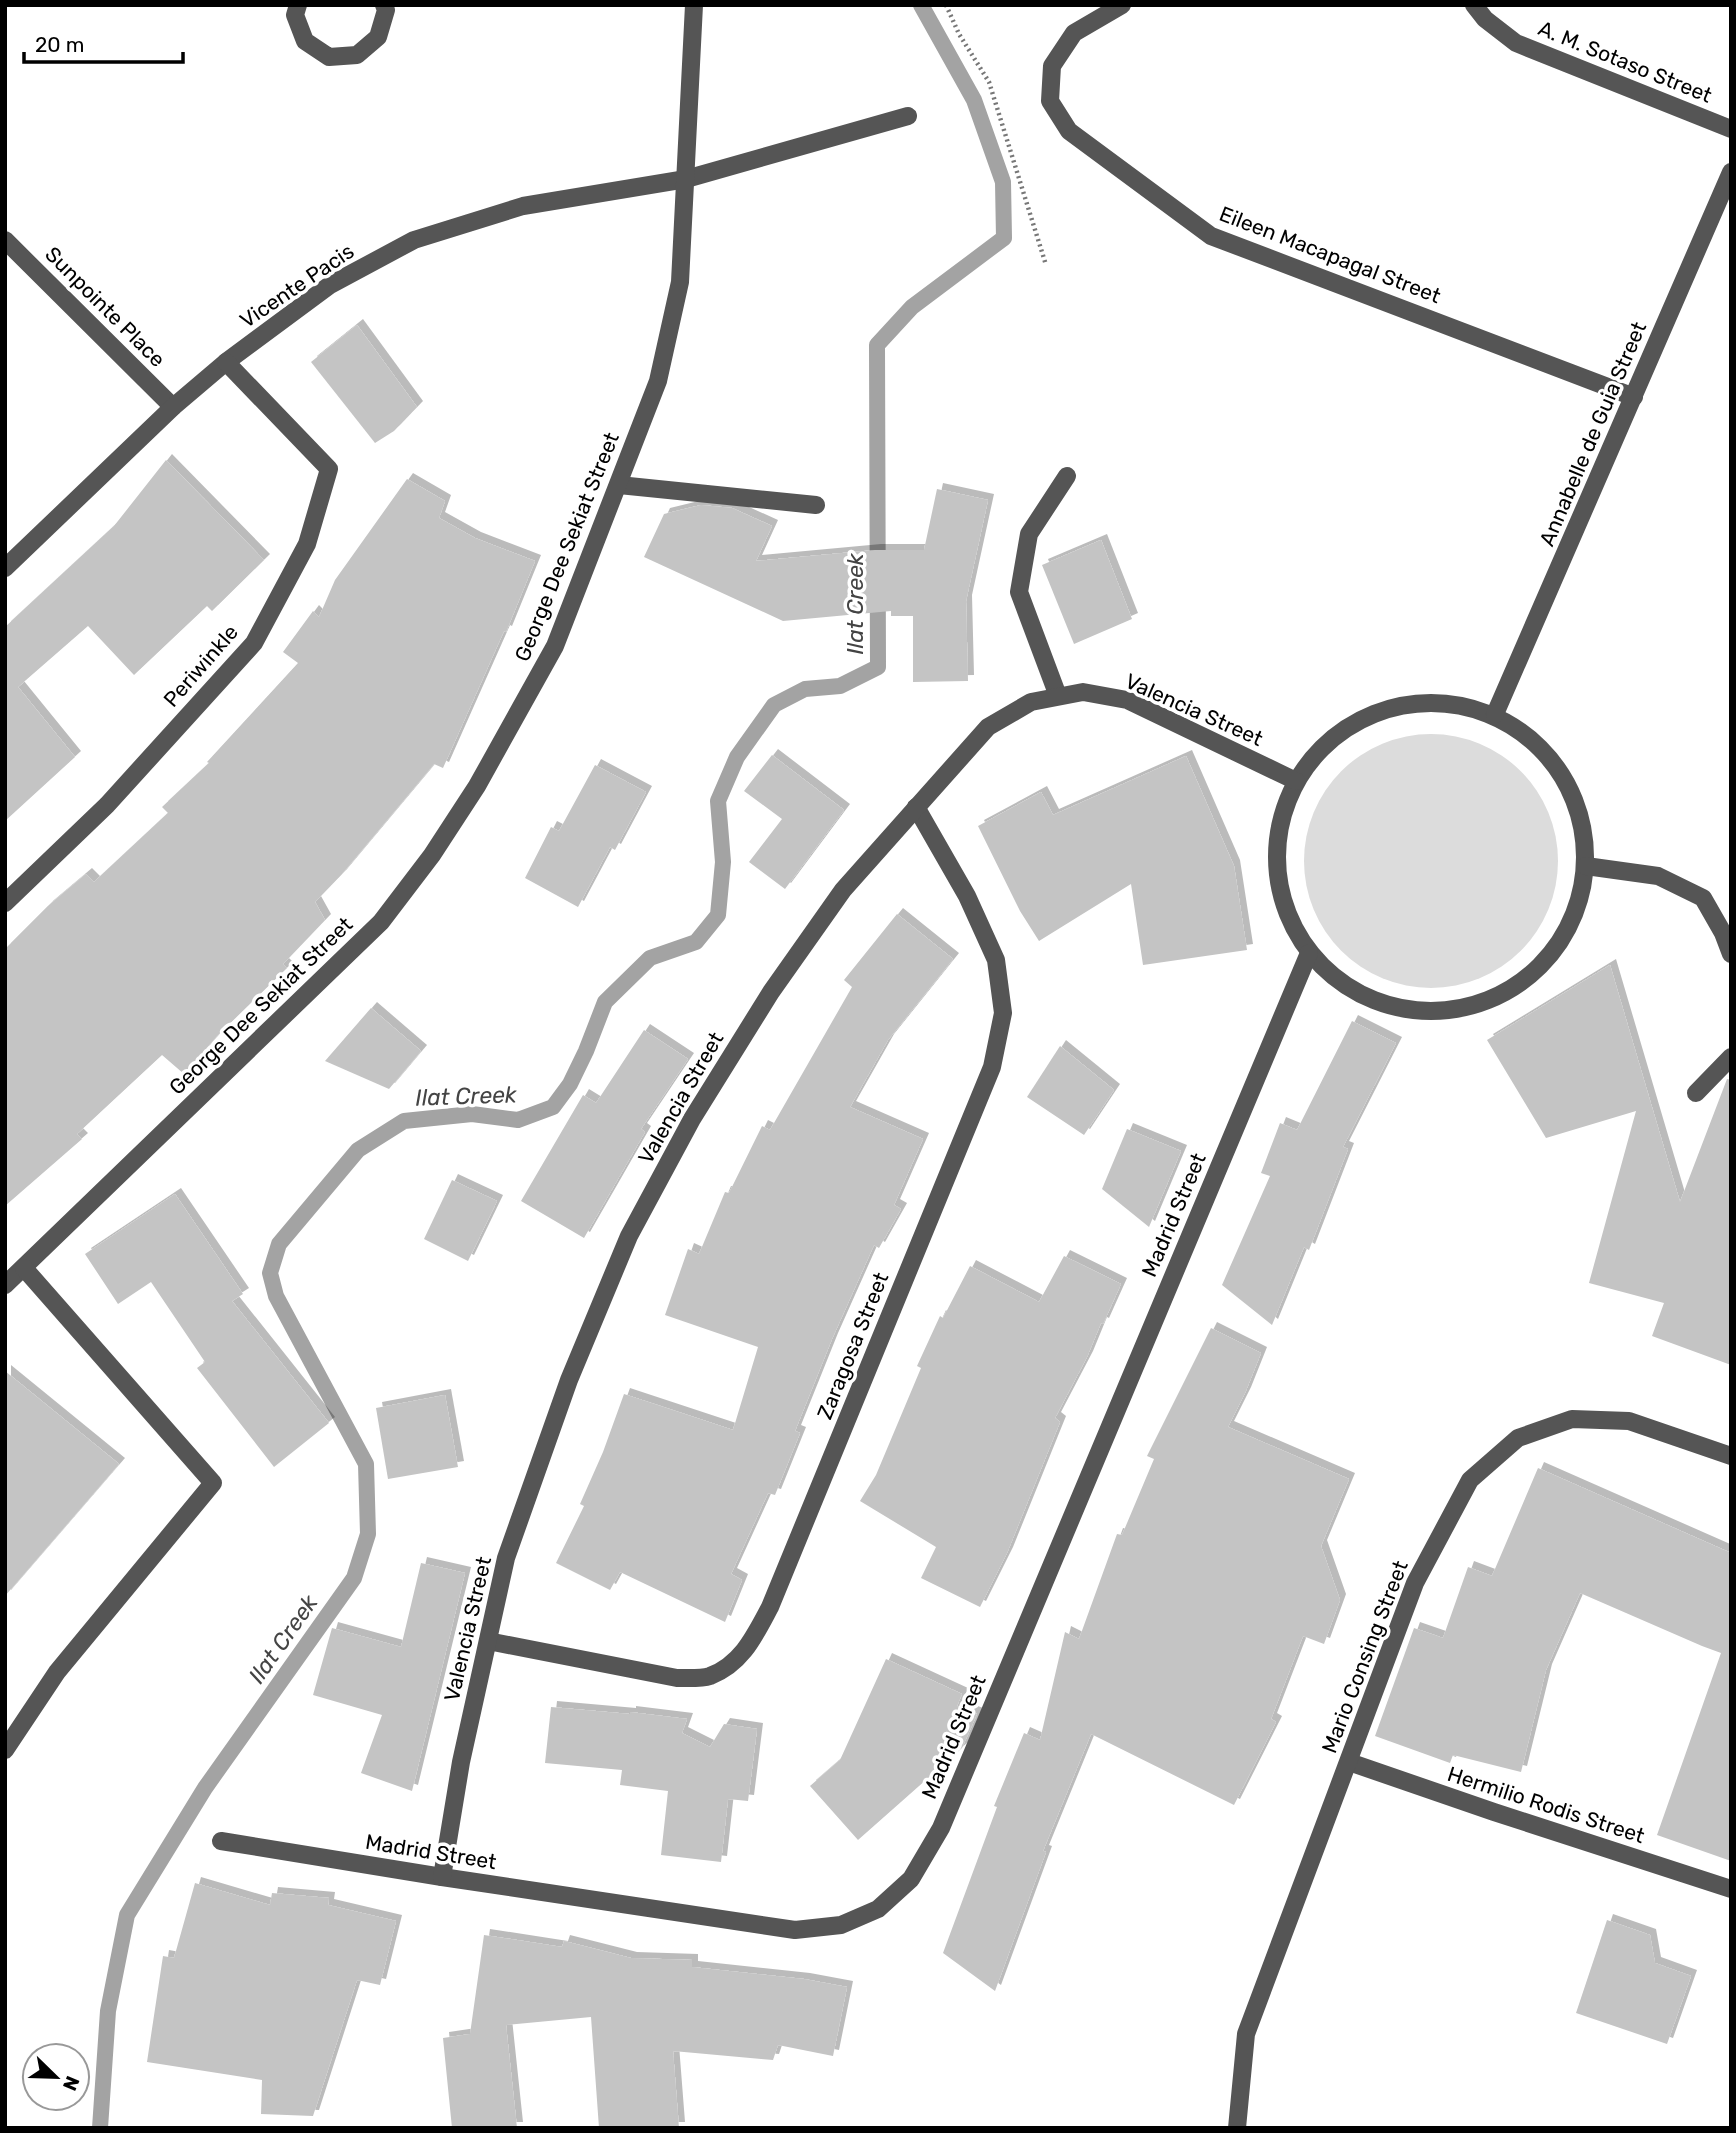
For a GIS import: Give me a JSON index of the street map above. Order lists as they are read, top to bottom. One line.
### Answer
{"streets":{"street":["A. M. Sotaso Street","Eileen Macapagal Street","Vicente Pacis","Sunpointe Place","Annabelle de Guia Street","George Dee Sekiat Street","Periwinkle","Valencia Street","Madrid Street","Zaragosa Street","Mario Consing Street","Hermilio Rodis Street"]},"crossings":[["Eileen Macapagal Street","Annabelle de Guia Street"],["Vicente Pacis","Sunpointe Place"],["Vicente Pacis","George Dee Sekiat Street"],["Vicente Pacis","Periwinkle"],["Valencia Street","Madrid Street"],["Valencia Street","Zaragosa Street"],["Mario Consing Street","Hermilio Rodis Street"]],"water":["Ilat Creek"],"scale_bar":"20 m","north":"bottom right"}
